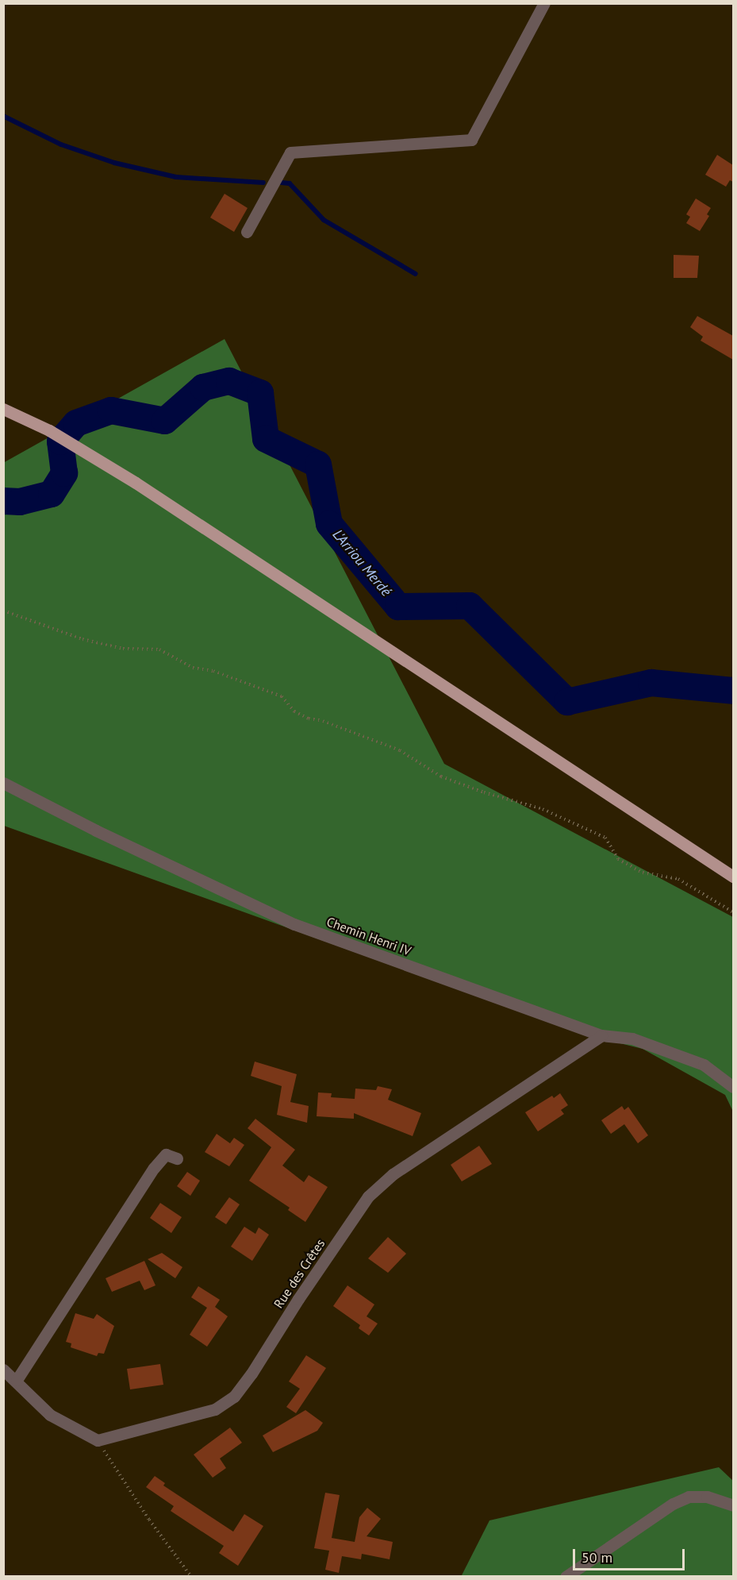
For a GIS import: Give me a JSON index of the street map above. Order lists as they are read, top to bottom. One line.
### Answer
{"streets":{"street":["Chemin Henri IV","Rue des Crêtes"]},"crossings":[["Chemin Henri IV","Rue des Crêtes"]],"water":["L'Arriou Merdé"],"scale_bar":"50 m"}
